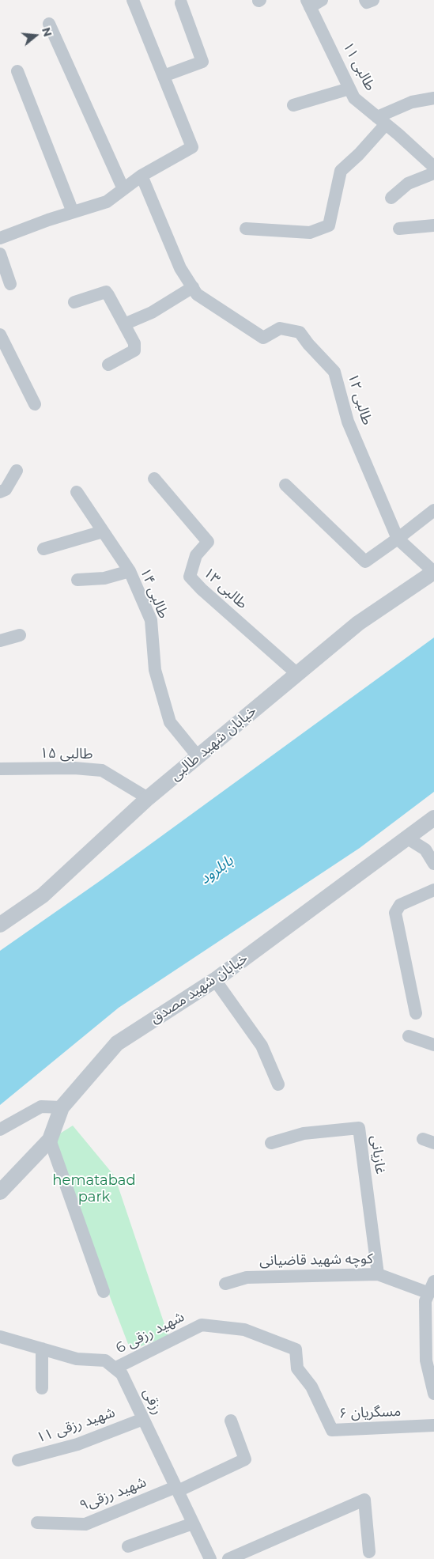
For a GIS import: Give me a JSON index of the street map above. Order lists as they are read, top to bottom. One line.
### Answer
{"streets":{"street":["طالبی ۱۱","طالبی ۱۲","طالبی ۱۳","طالبی ۱۴","خیابان شهید طالبی","طالبی ۱۵","خیابان شهید مصدق","غازیانی","کوچه شهید قاضیانی","شهید رزقی 6","رزقی","مسگریان ۶","شهید رزقی ۱۱","شهید رزقی۹"]},"crossings":[["طالبی ۱۲","خیابان شهید طالبی"],["طالبی ۱۳","خیابان شهید طالبی"],["طالبی ۱۴","خیابان شهید طالبی"],["خیابان شهید طالبی","طالبی ۱۵"],["غازیانی","کوچه شهید قاضیانی"],["شهید رزقی 6","رزقی"],["شهید رزقی 6","مسگریان ۶"],["رزقی","شهید رزقی ۱۱"],["رزقی","شهید رزقی۹"]],"water":["بابلرود"],"parks":["hematabad park"],"north":"right"}
